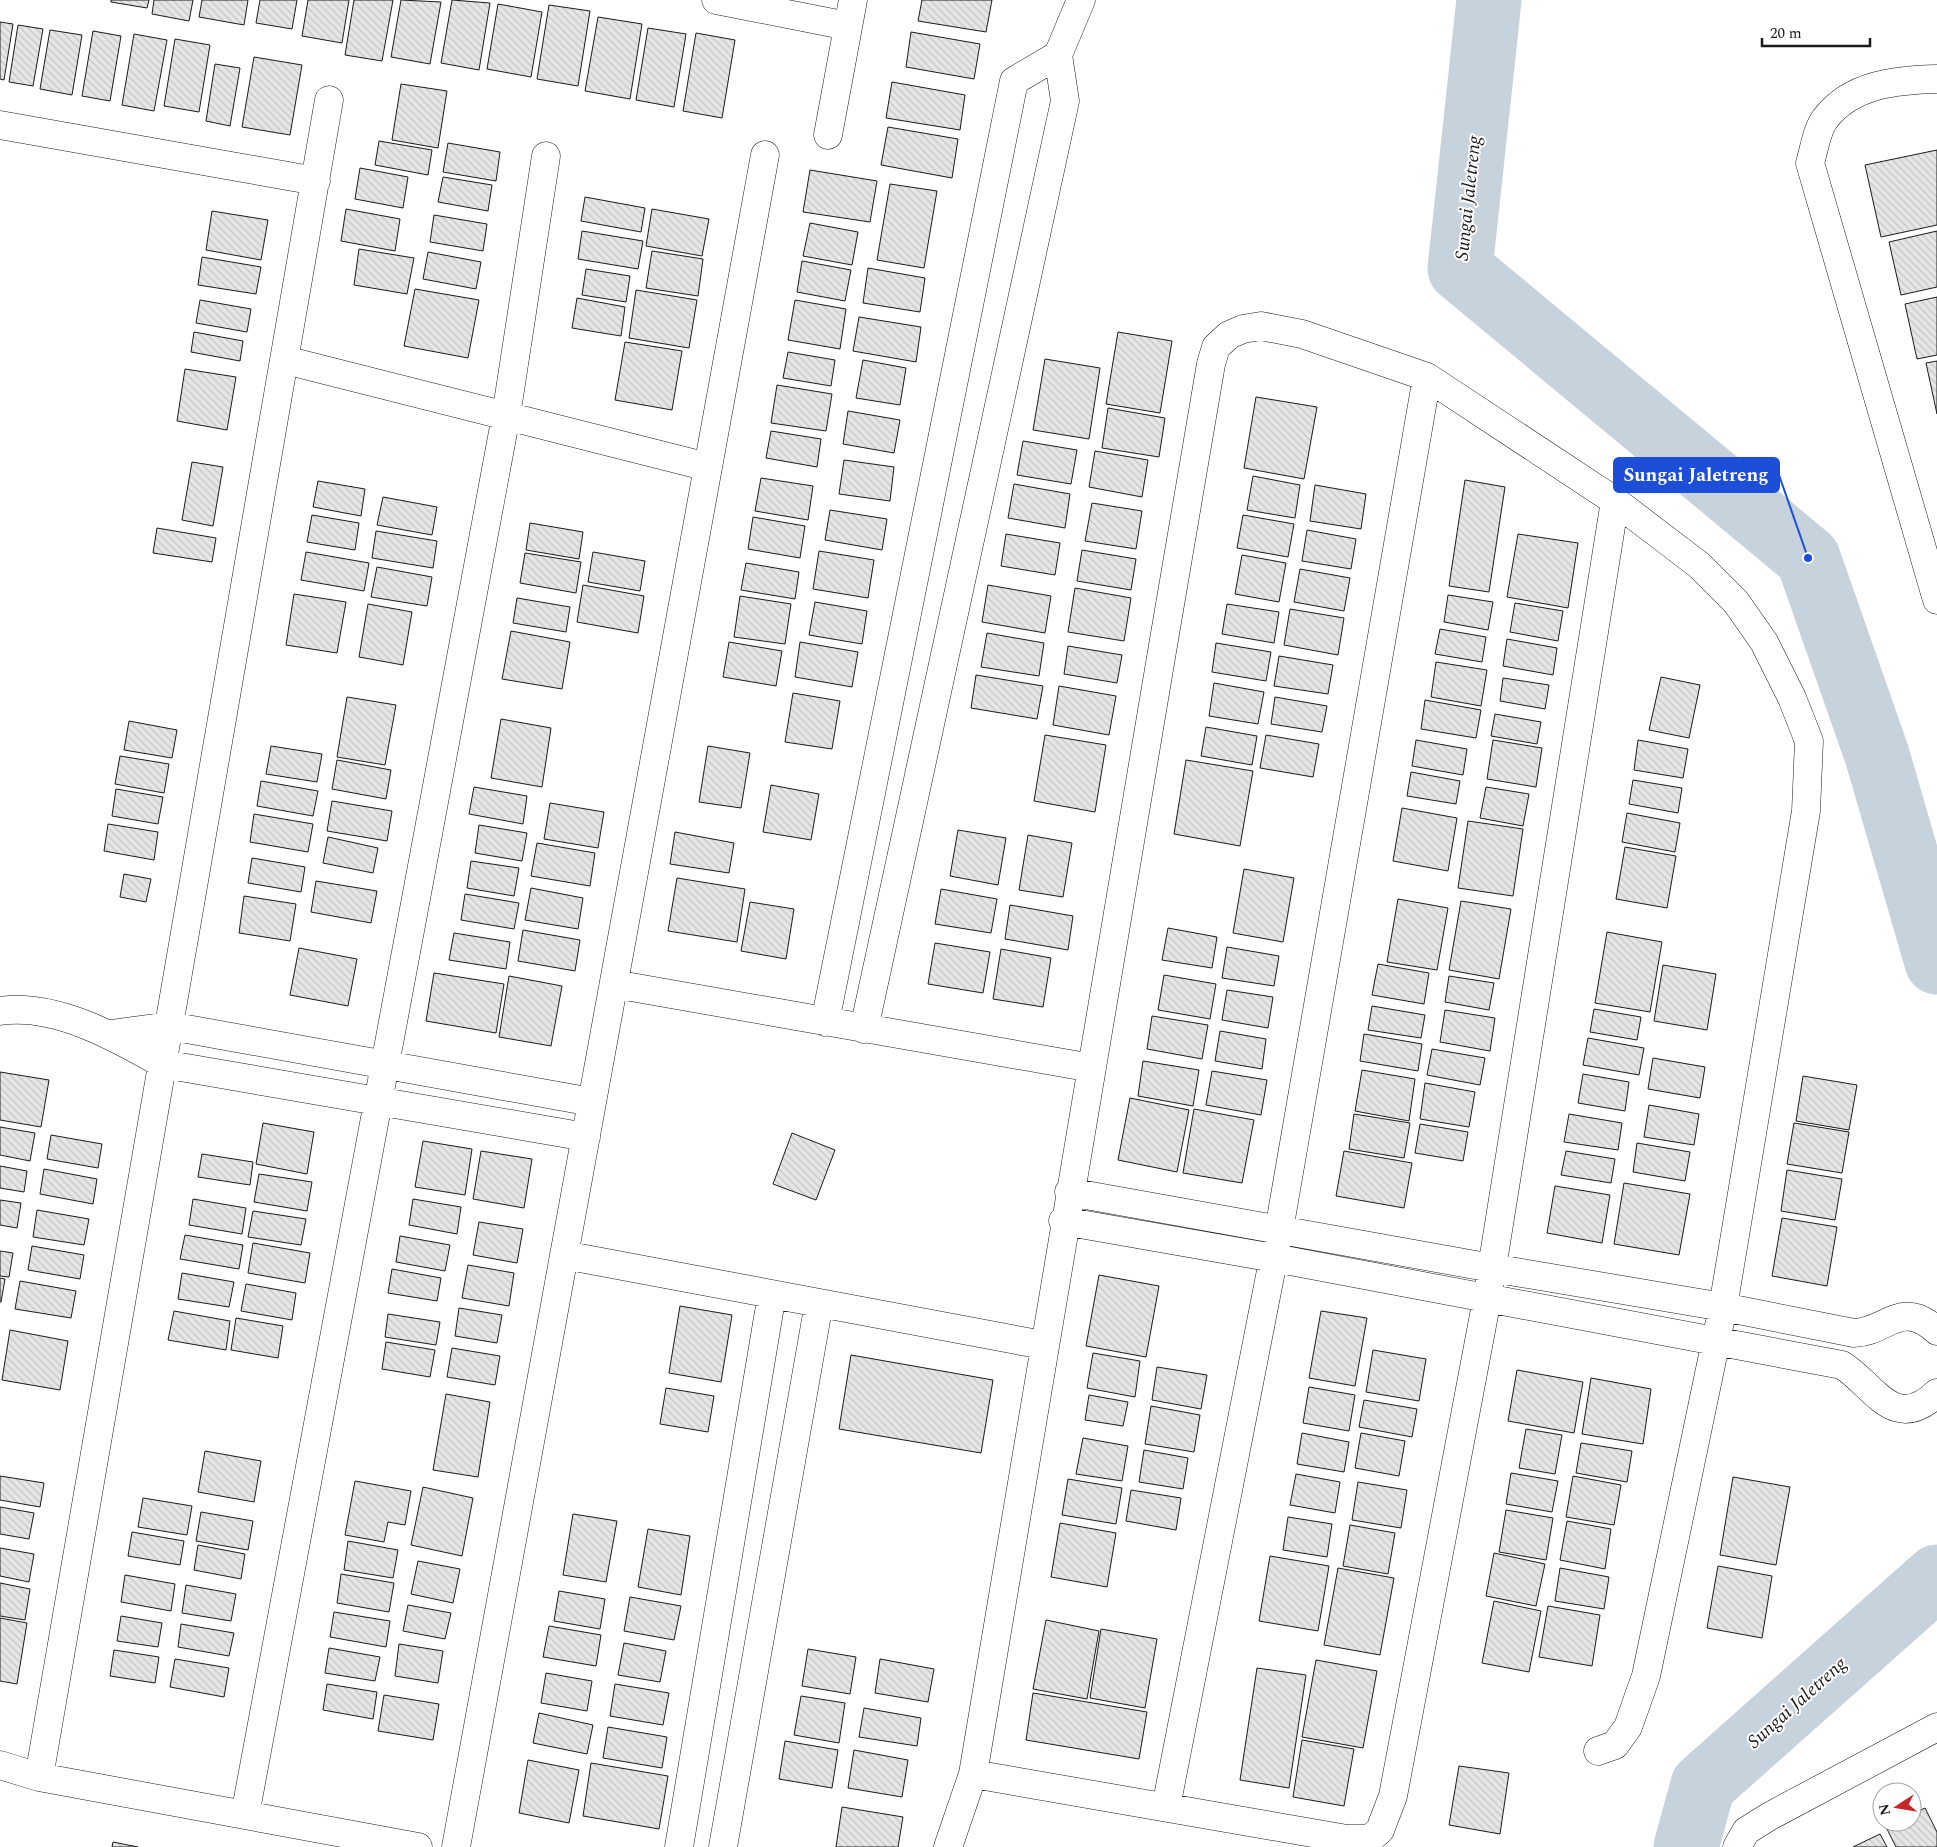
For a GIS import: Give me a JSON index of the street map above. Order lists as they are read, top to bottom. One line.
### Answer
{"water":["Sungai Jaletreng"],"places":["Sungai Jaletreng"],"scale_bar":"20 m","north":"left"}
